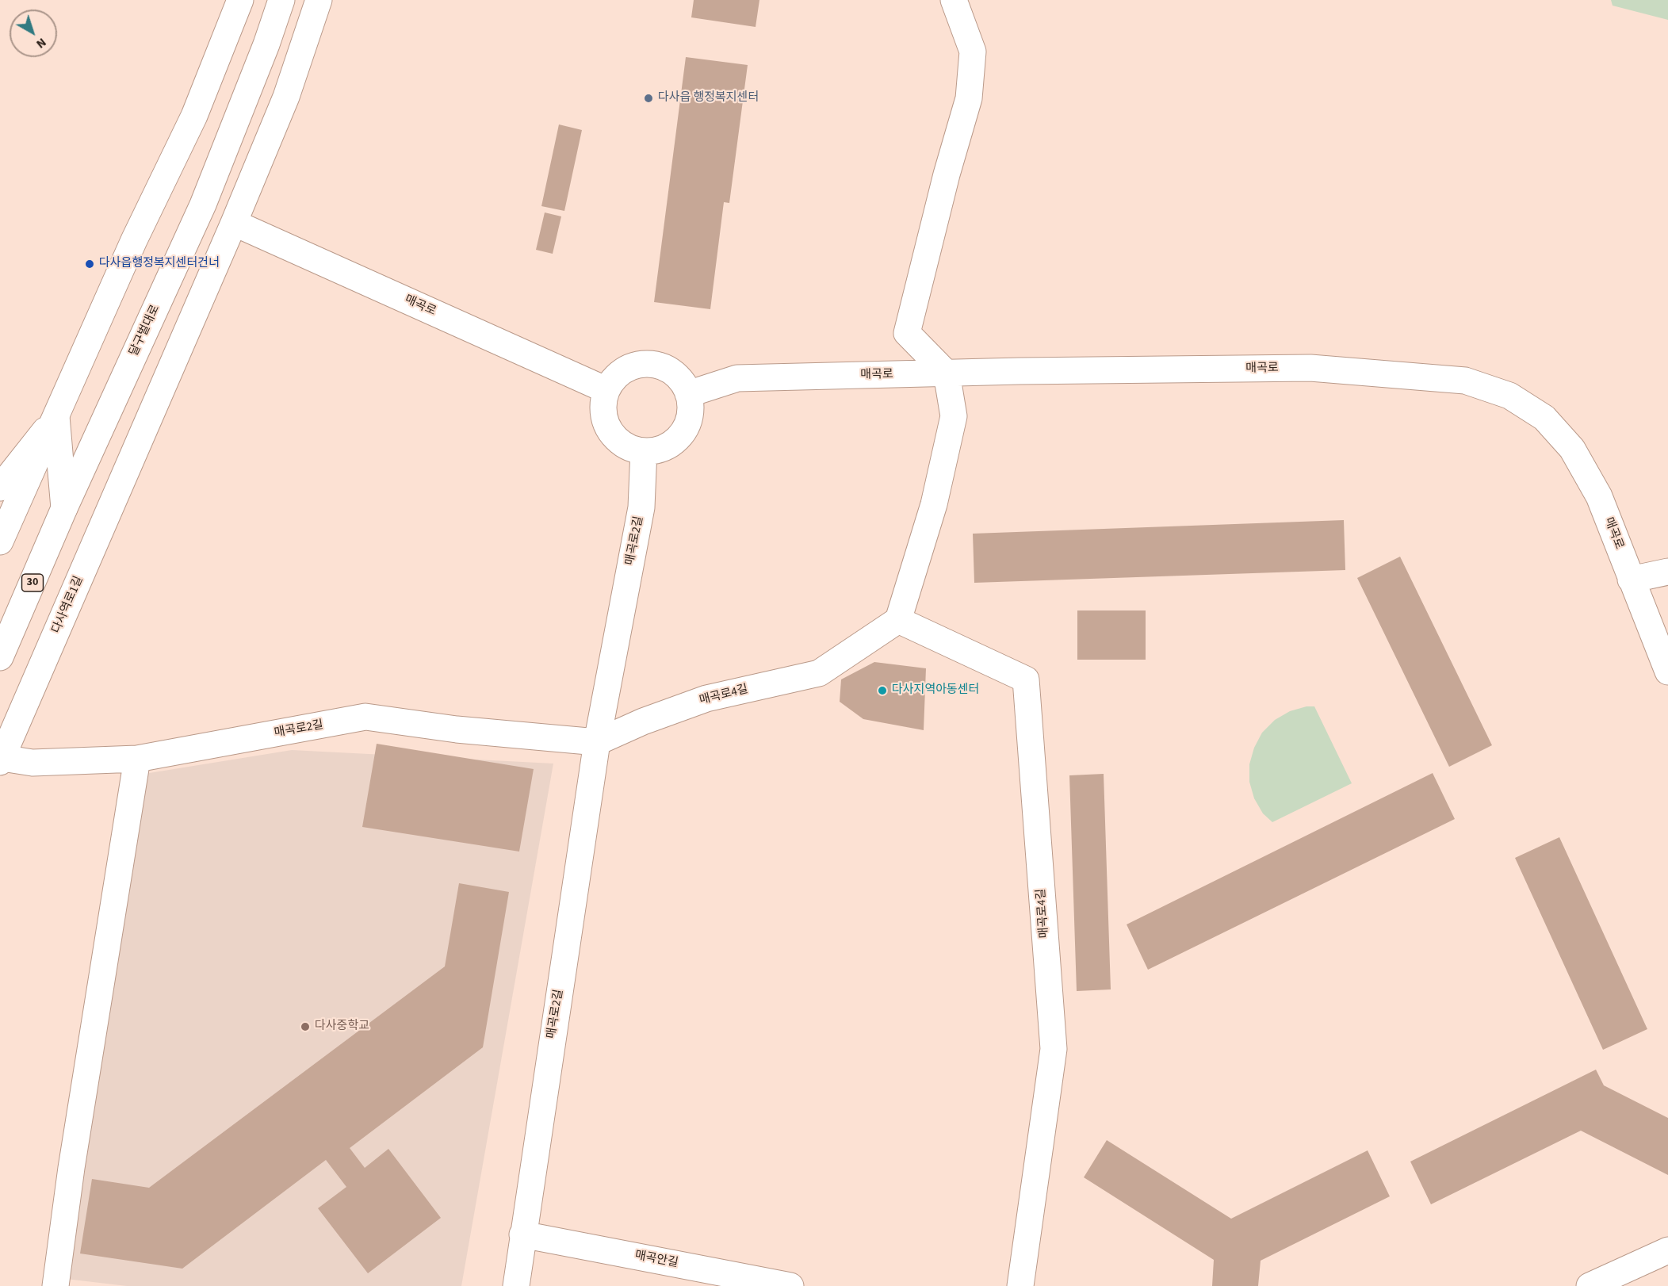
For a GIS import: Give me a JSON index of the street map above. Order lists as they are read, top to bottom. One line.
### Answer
{"streets":{"street":["매곡로","달구벌대로","매곡로2길","30","다사역로1길","매곡로4길","매곡안길"]},"crossings":[["매곡로","매곡로2길"],["매곡로","다사역로1길"],["매곡로2길","다사역로1길"],["매곡로2길","매곡로4길"],["매곡로2길","매곡안길"]],"places":["다사읍 행정복지센터","다사읍행정복지센터건너","다사지역아동센터","다사중학교"],"north":"bottom right"}
